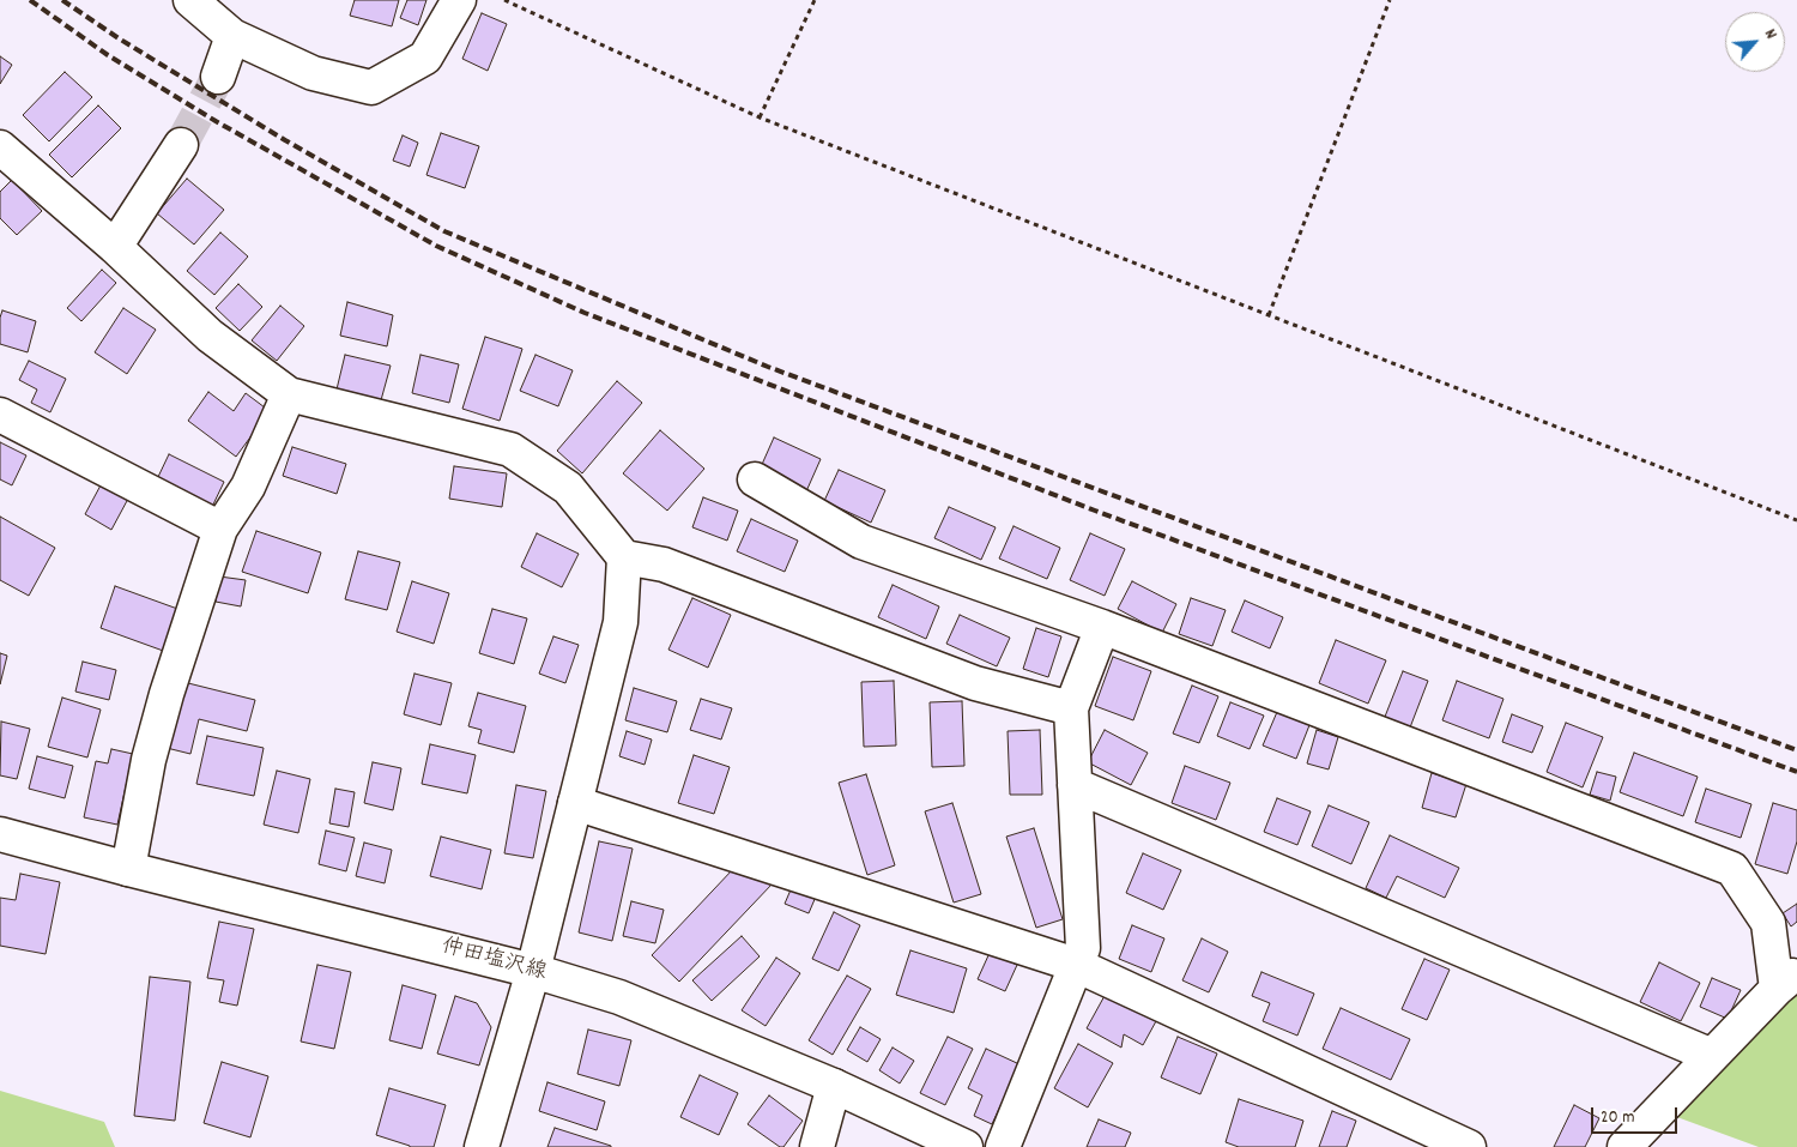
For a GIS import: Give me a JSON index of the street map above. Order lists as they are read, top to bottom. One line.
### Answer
{"streets":{"street":["仲田塩沢線"]},"scale_bar":"20 m","north":"top right"}
